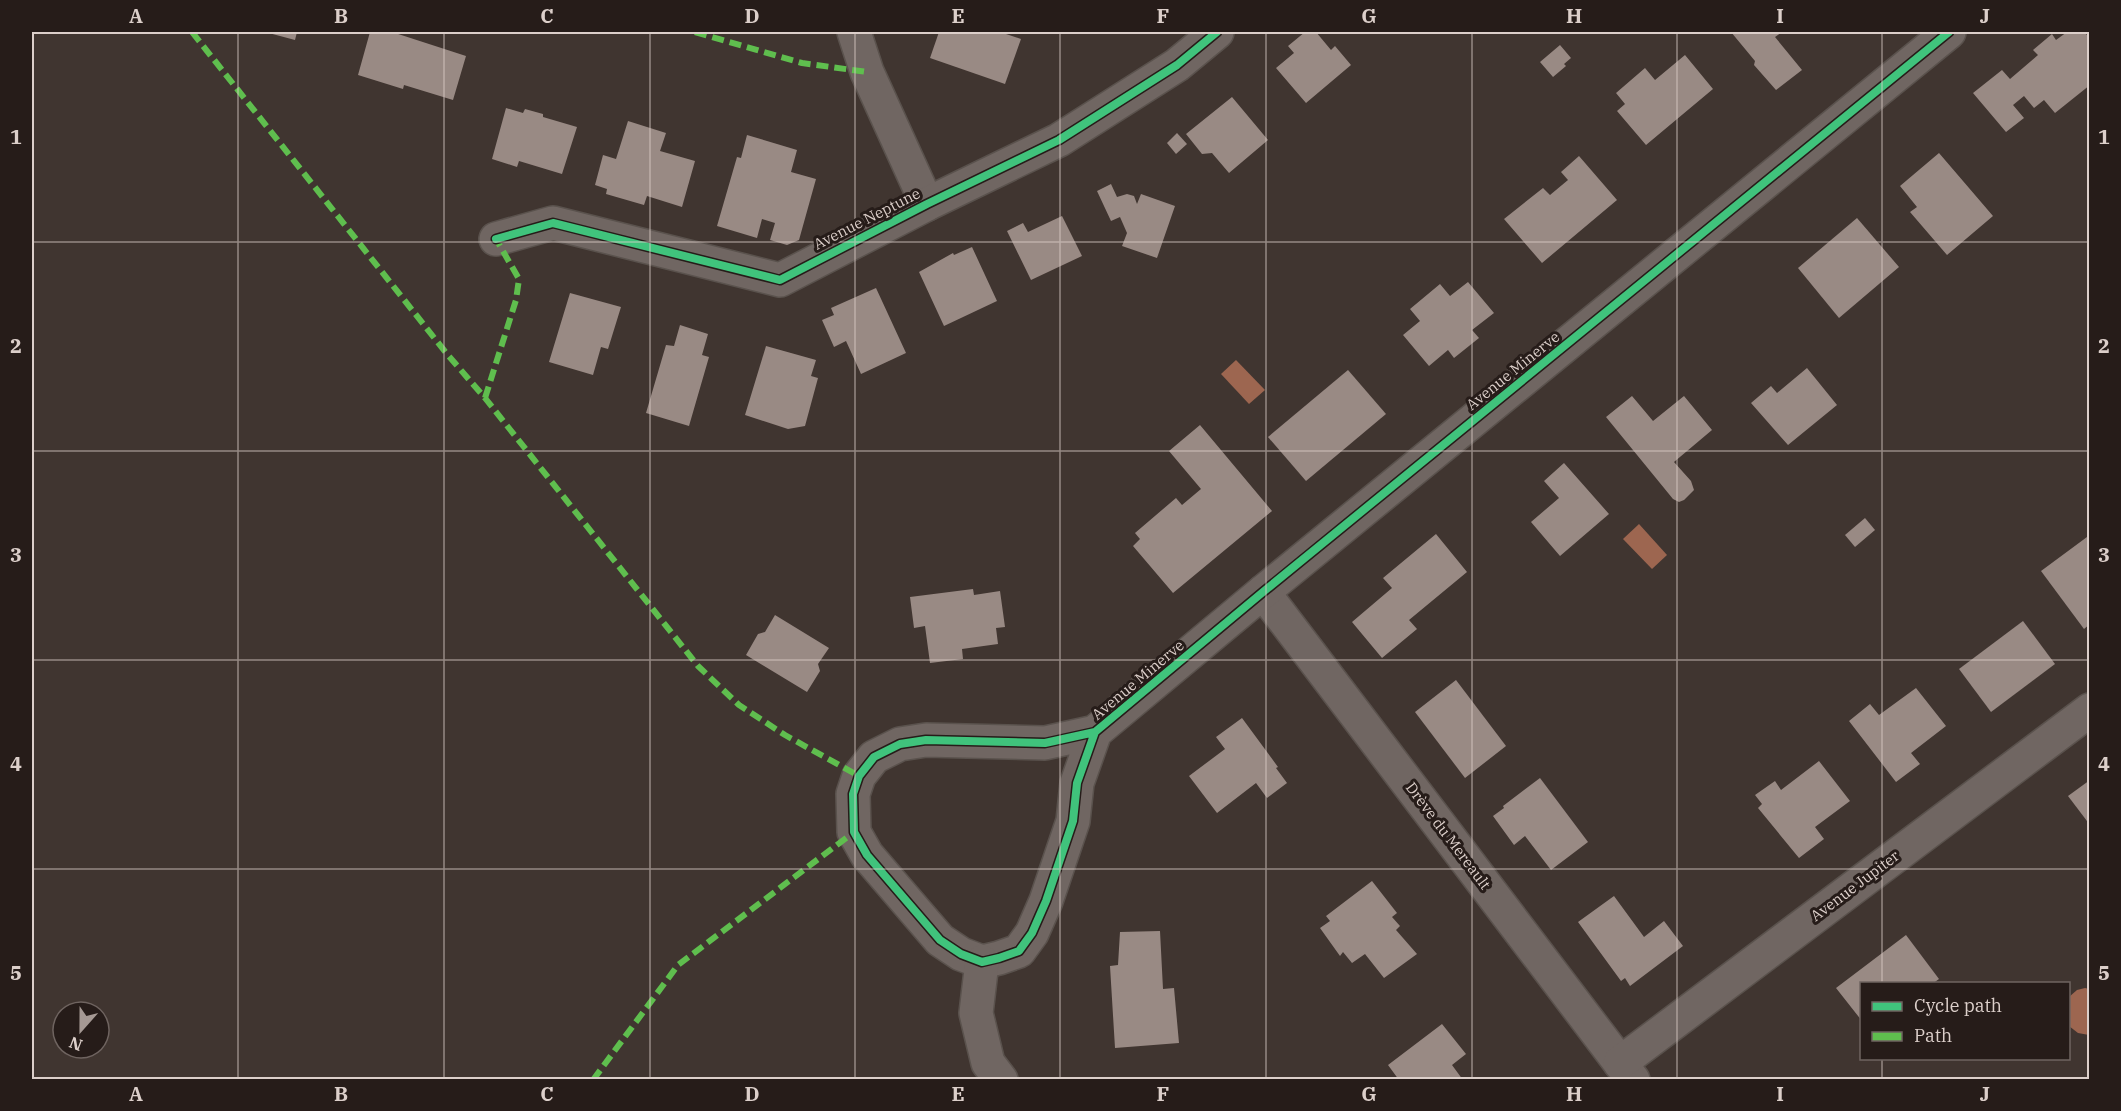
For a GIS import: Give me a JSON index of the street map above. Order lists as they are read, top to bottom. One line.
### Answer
{"streets":{"street":["Avenue Neptune","Avenue Minerve","Drève du Mereault","Avenue Jupiter"]},"crossings":[["Avenue Minerve","Drève du Mereault"],["Drève du Mereault","Avenue Jupiter"]],"legend":["Cycle path","Path"],"north":"bottom","grid":{"columns":["A","B","C","D","E","F","G","H","I","J"],"rows":["1","2","3","4","5"]}}
